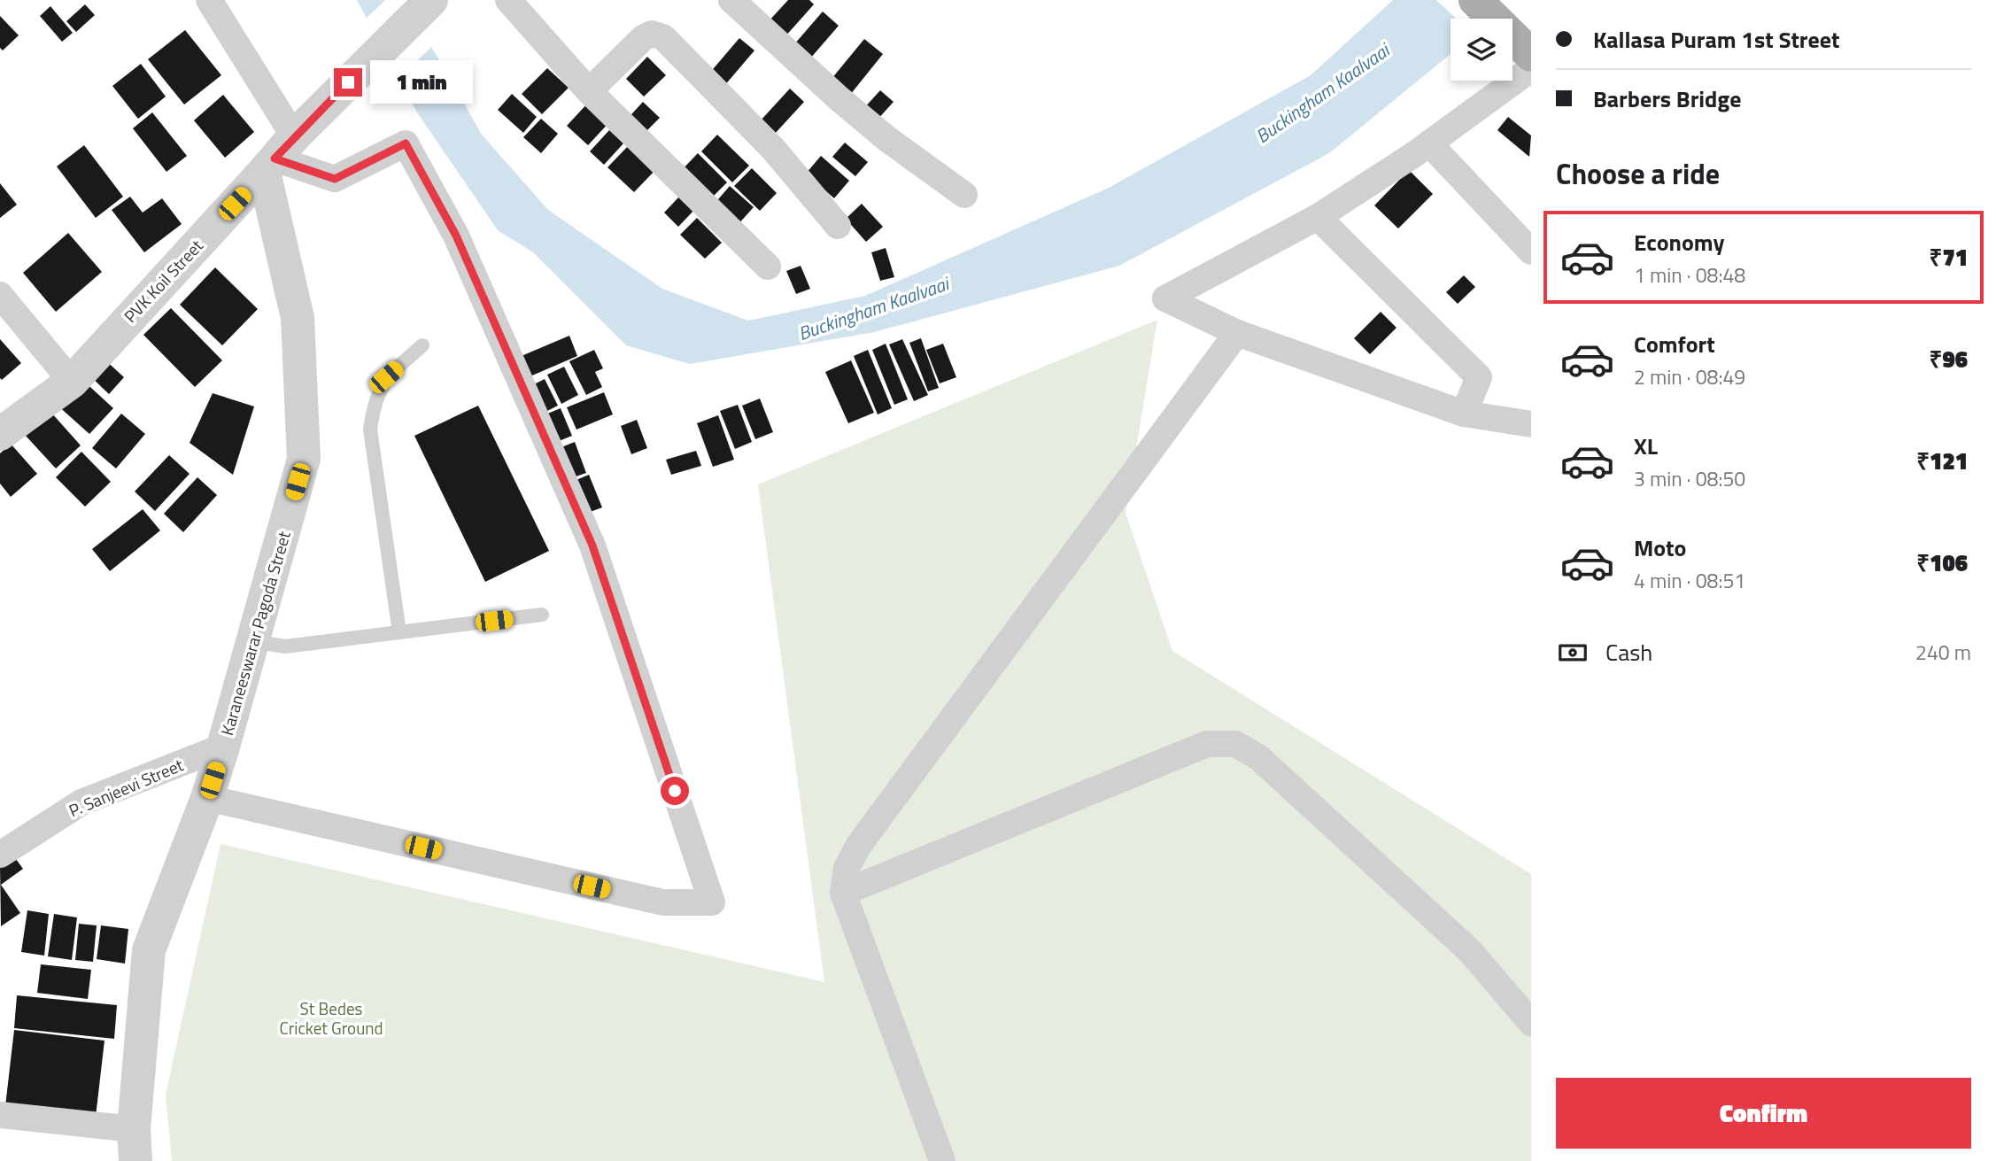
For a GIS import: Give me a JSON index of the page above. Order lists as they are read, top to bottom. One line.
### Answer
{"streets":{"street":["PVK Koil Street","Karaneeswarar Pagoda Street","P. Sanjeevi Street"]},"crossings":[["PVK Koil Street","Karaneeswarar Pagoda Street"],["Karaneeswarar Pagoda Street","P. Sanjeevi Street"]],"water":["Buckingham Kaalvaai"],"parks":["St Bedes Cricket Ground"],"page":{"banner":["Kallasa Puram 1st Street","Barbers Bridge"],"bubble":"1 min","heading":"Choose a ride","list":[{"name":"Economy","note":"1 min · 08:48","value":"₹71"},{"name":"Comfort","note":"2 min · 08:49","value":"₹96"},{"name":"XL","note":"3 min · 08:50","value":"₹121"},{"name":"Moto","note":"4 min · 08:51","value":"₹106"}],"pay":["Cash","240 m"],"buttons":"Confirm"}}
